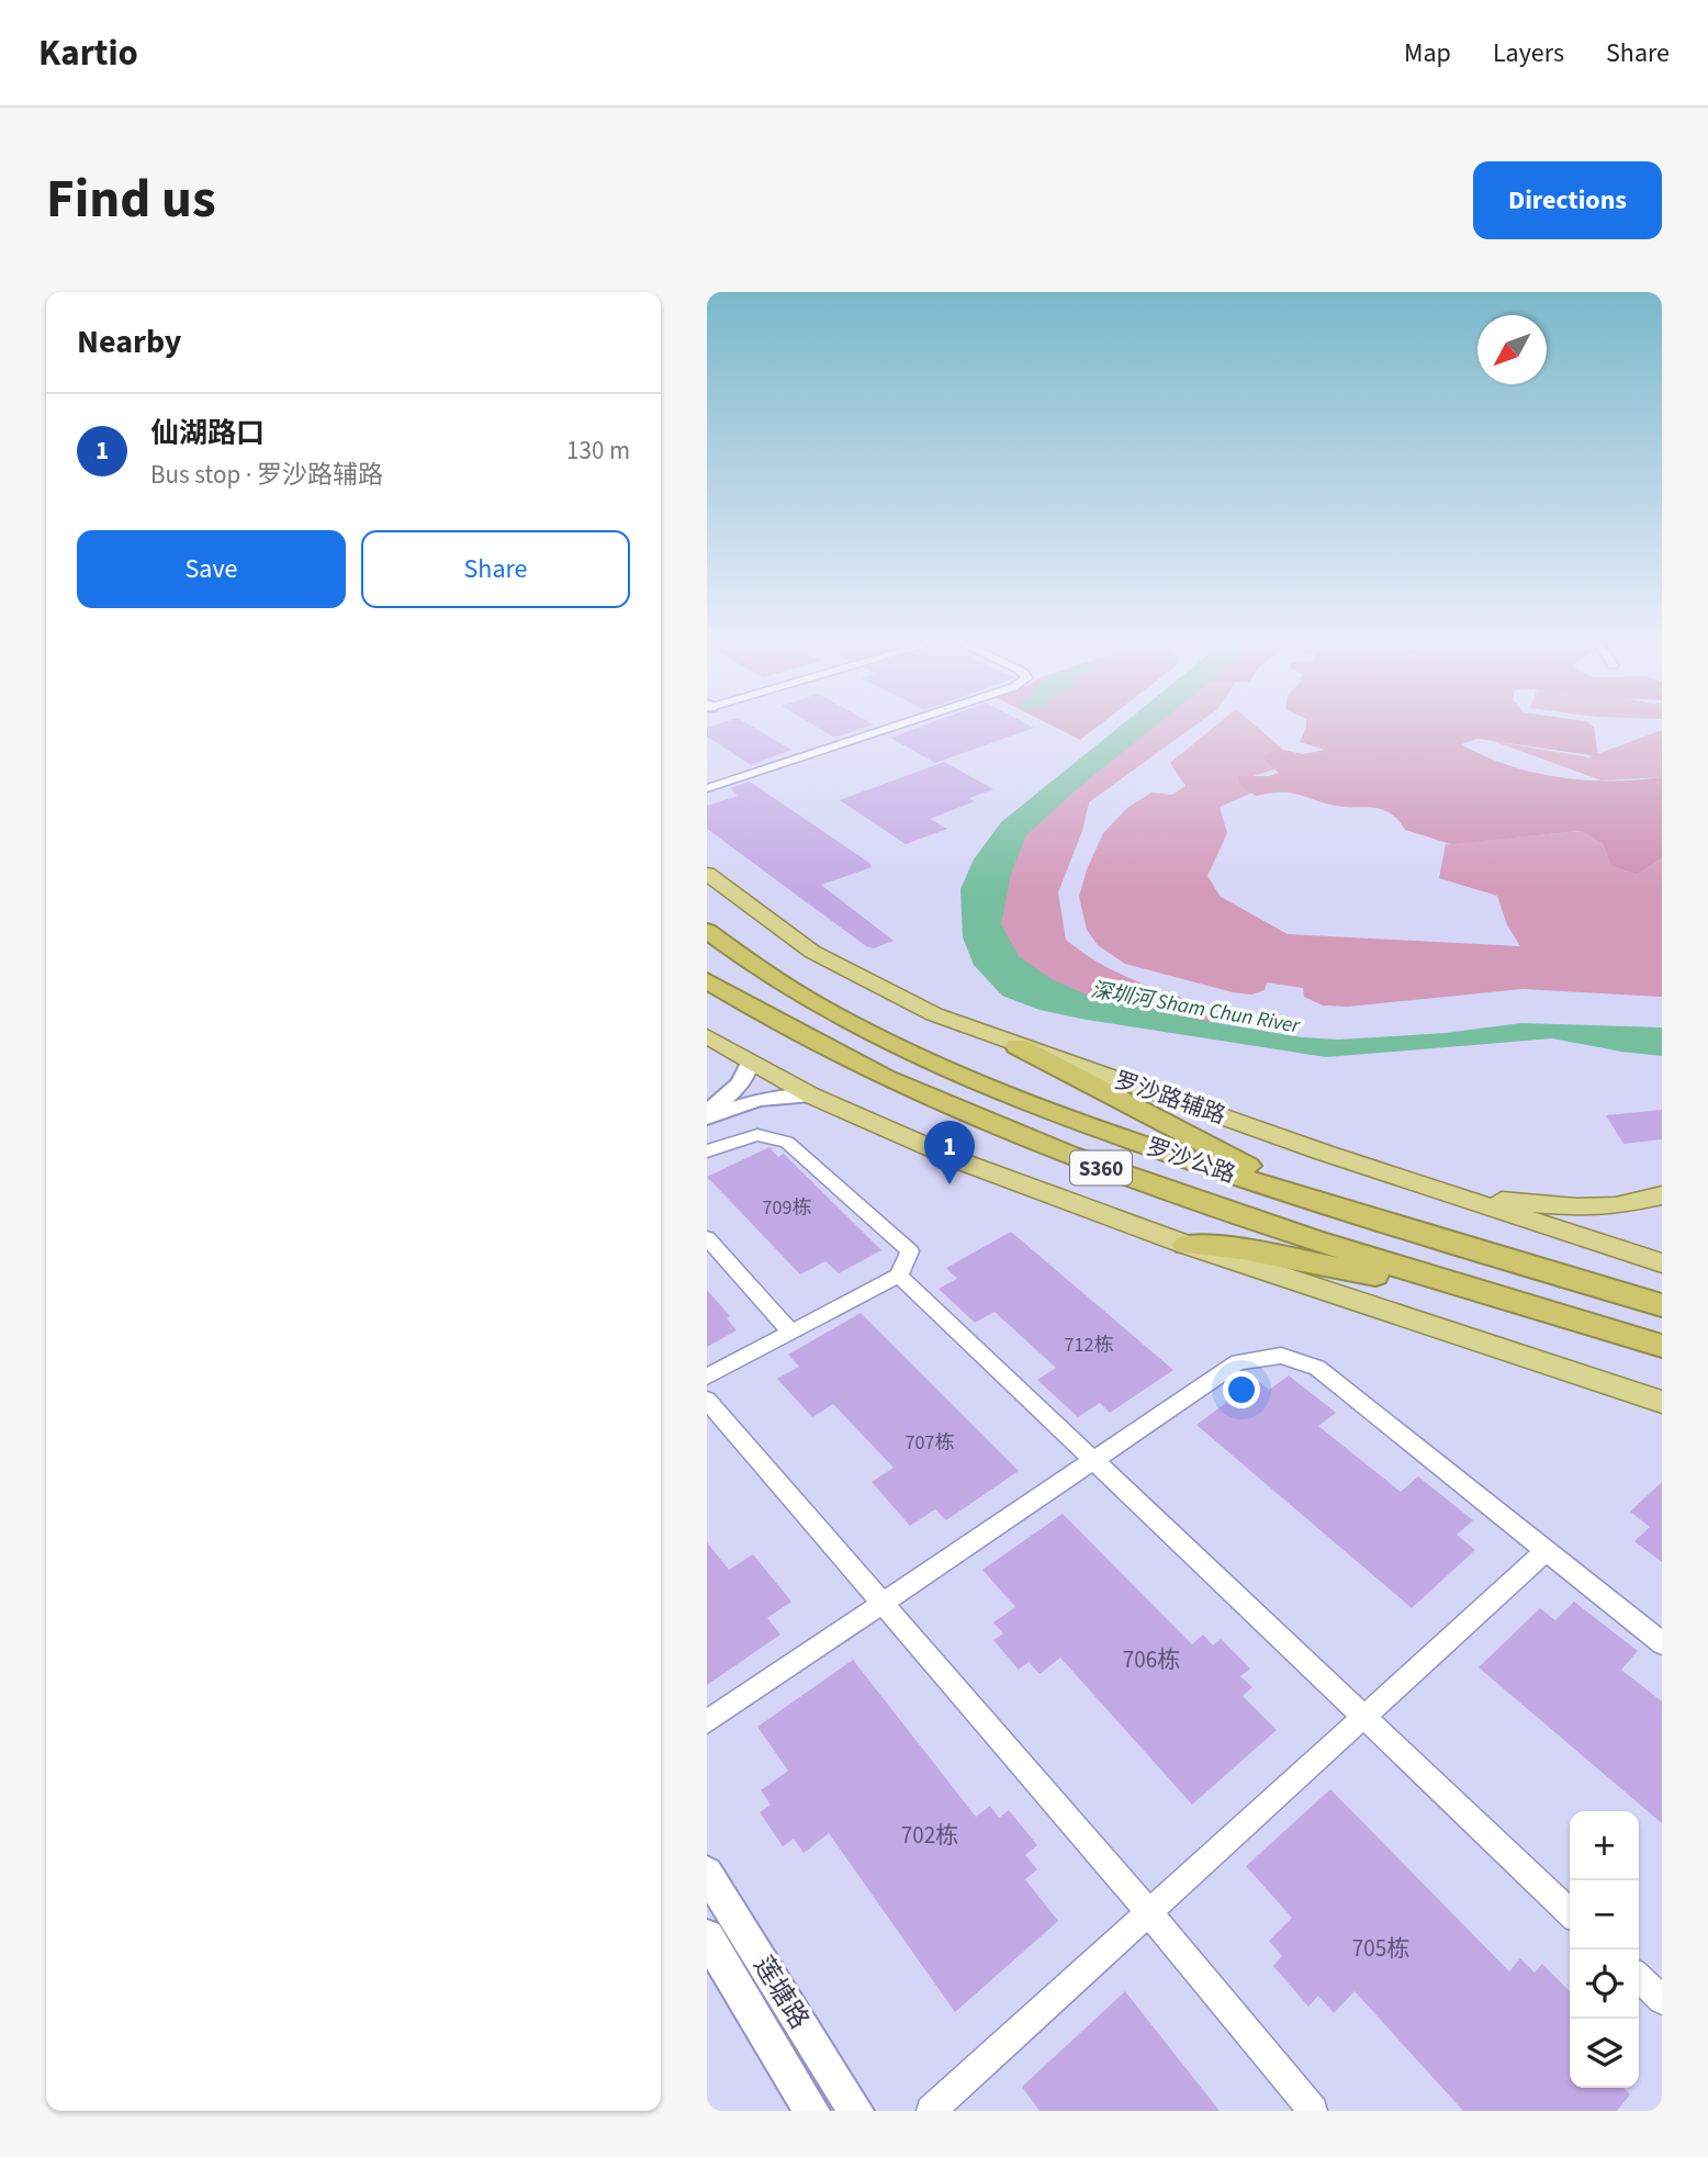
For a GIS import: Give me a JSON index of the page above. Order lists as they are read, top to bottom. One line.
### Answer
{"streets":{"highway":["罗沙公路","S360"],"main road":["罗沙路辅路"],"street":["莲塘路"]},"water":["深圳河 Sham Chun River"],"house_numbers":["709栋","712栋","707栋","706栋","702栋","705栋"],"north":"bottom left","page":{"header":"Kartio","nav":["Map","Layers","Share"],"title":"Find us","buttons":["Directions",["Save","Share"]],"heading":"Nearby","list":[{"mark":"1","name":"仙湖路口","note":"Bus stop · 罗沙路辅路","value":"130 m"}],"pins":"1","map_buttons":["+","−"]}}
